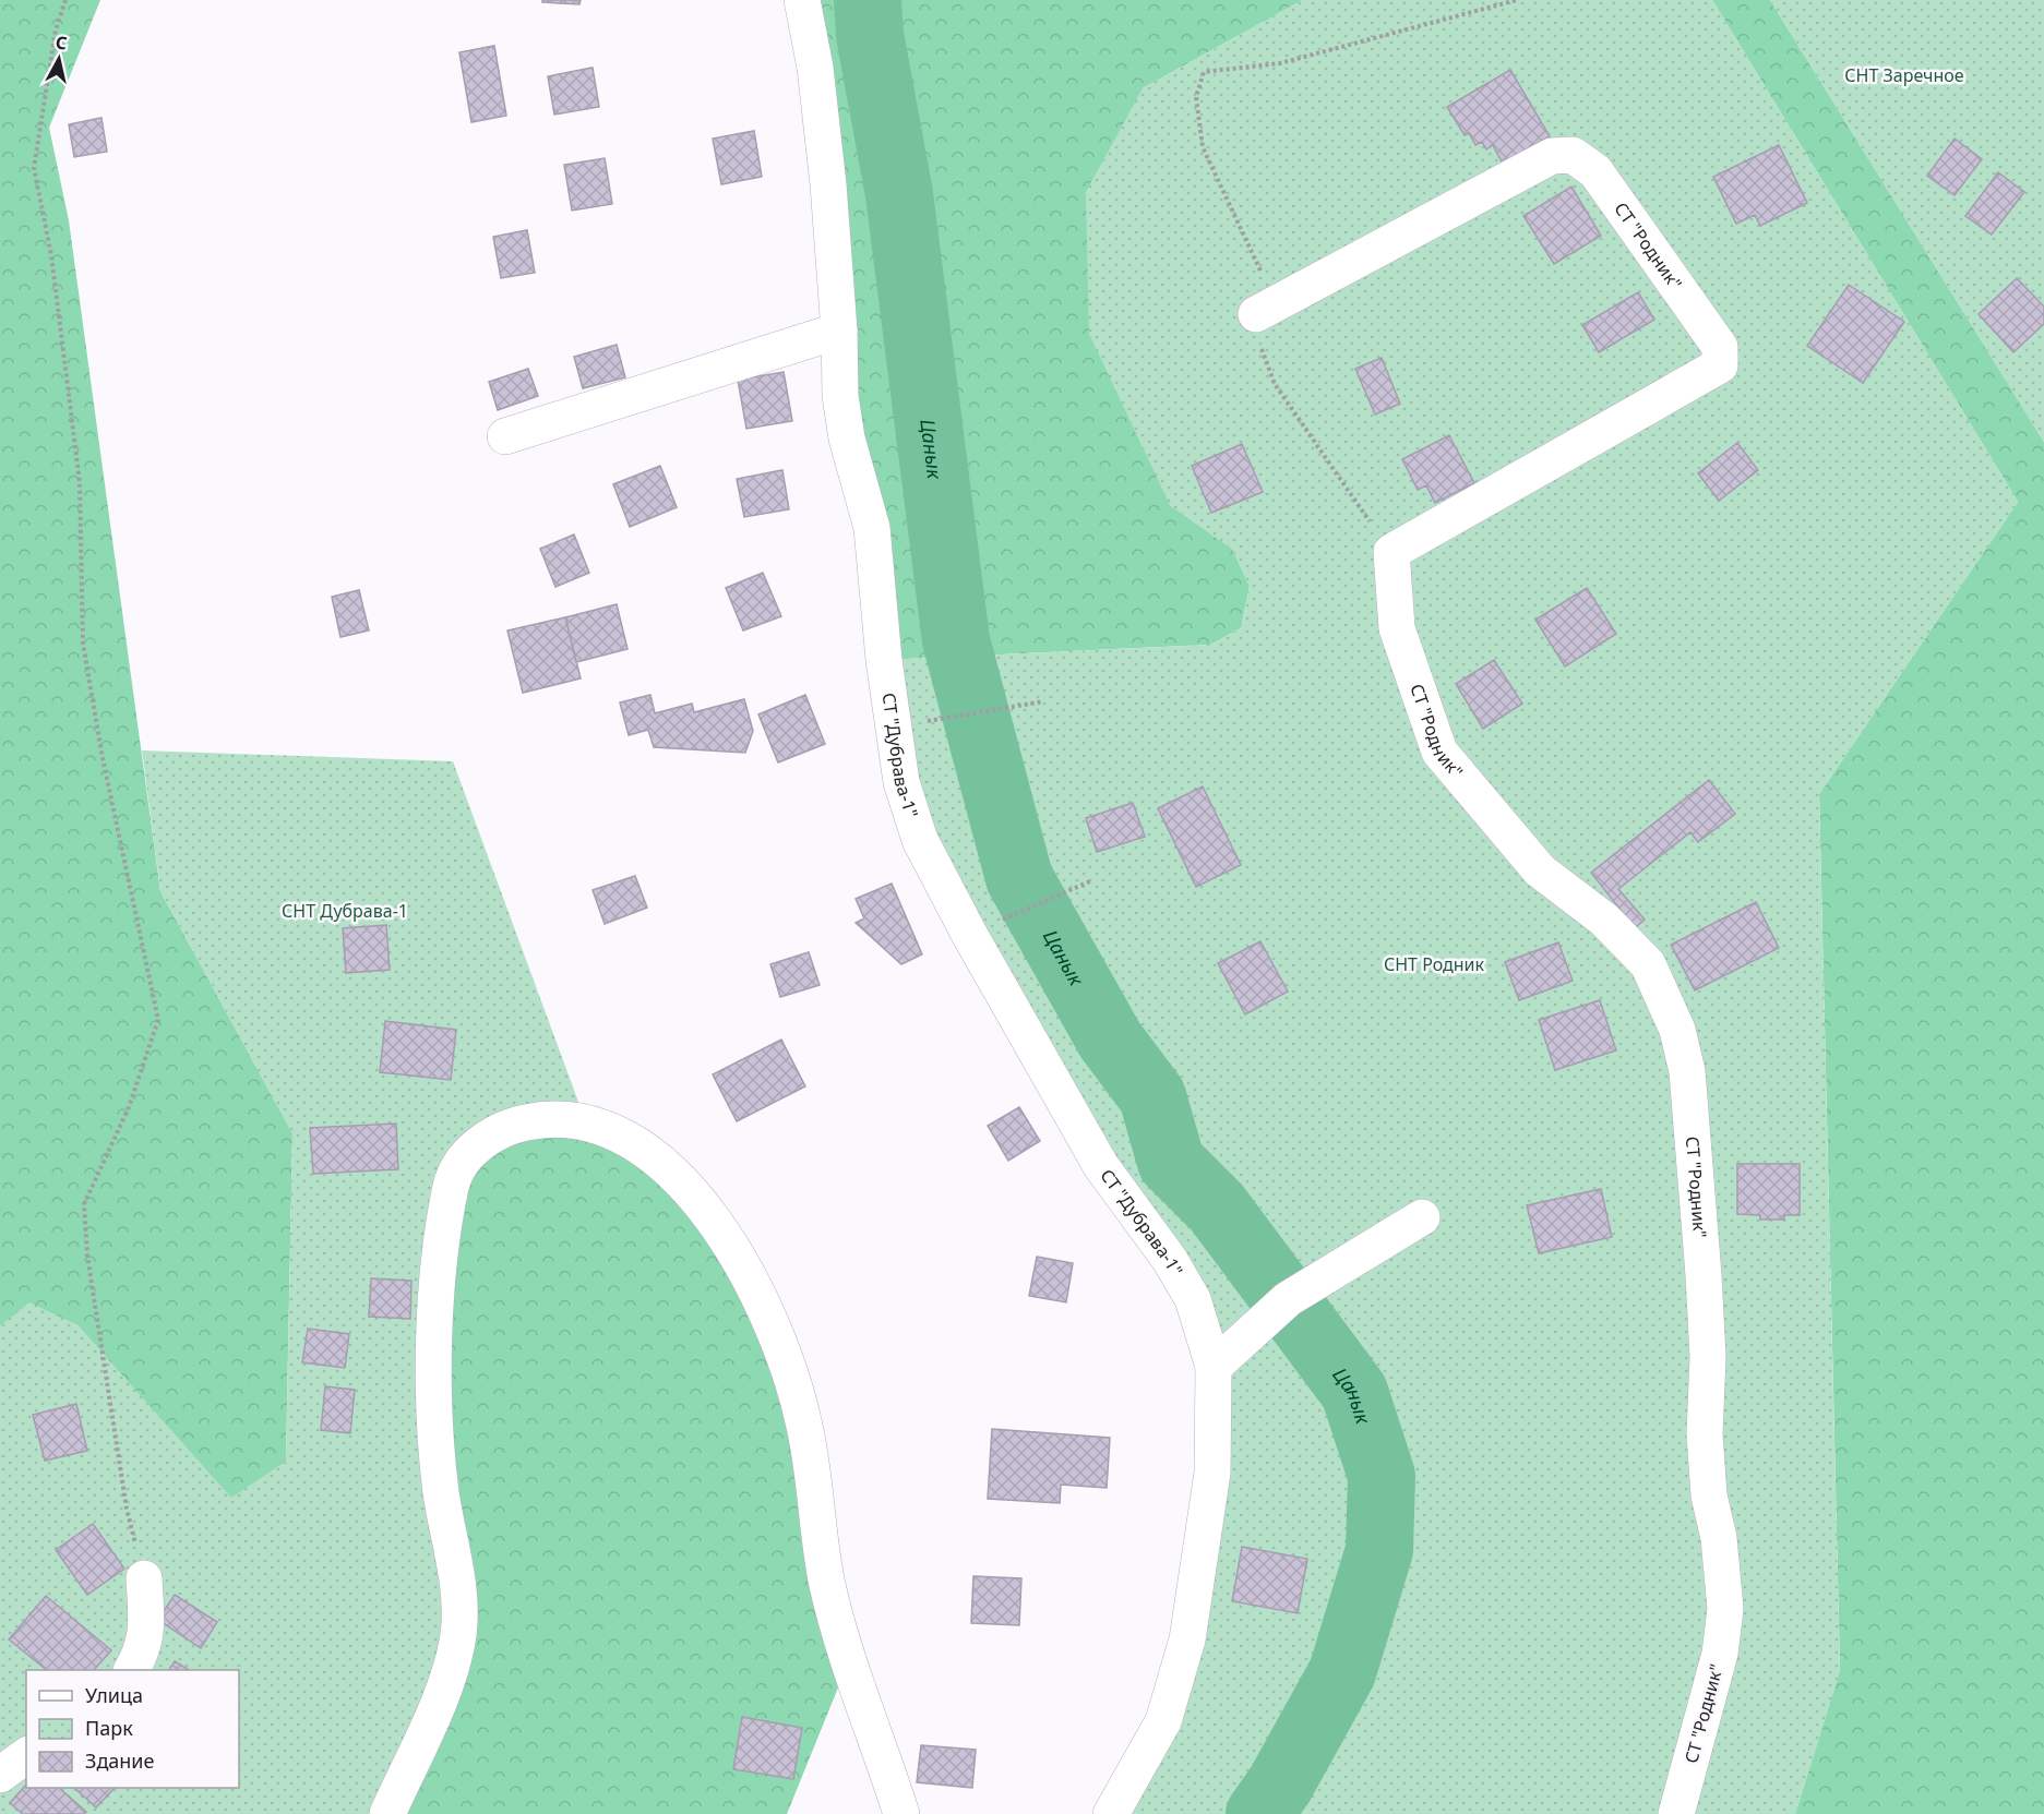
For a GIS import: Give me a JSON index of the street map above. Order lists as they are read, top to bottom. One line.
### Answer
{"streets":{"street":["СТ \"Родник\"","СТ \"Дубрава-1\""]},"water":["Цанык"],"parks":["СНТ Заречное","СНТ Дубрава-1","СНТ Родник"],"legend":["Улица","Парк","Здание"],"north":"top"}
